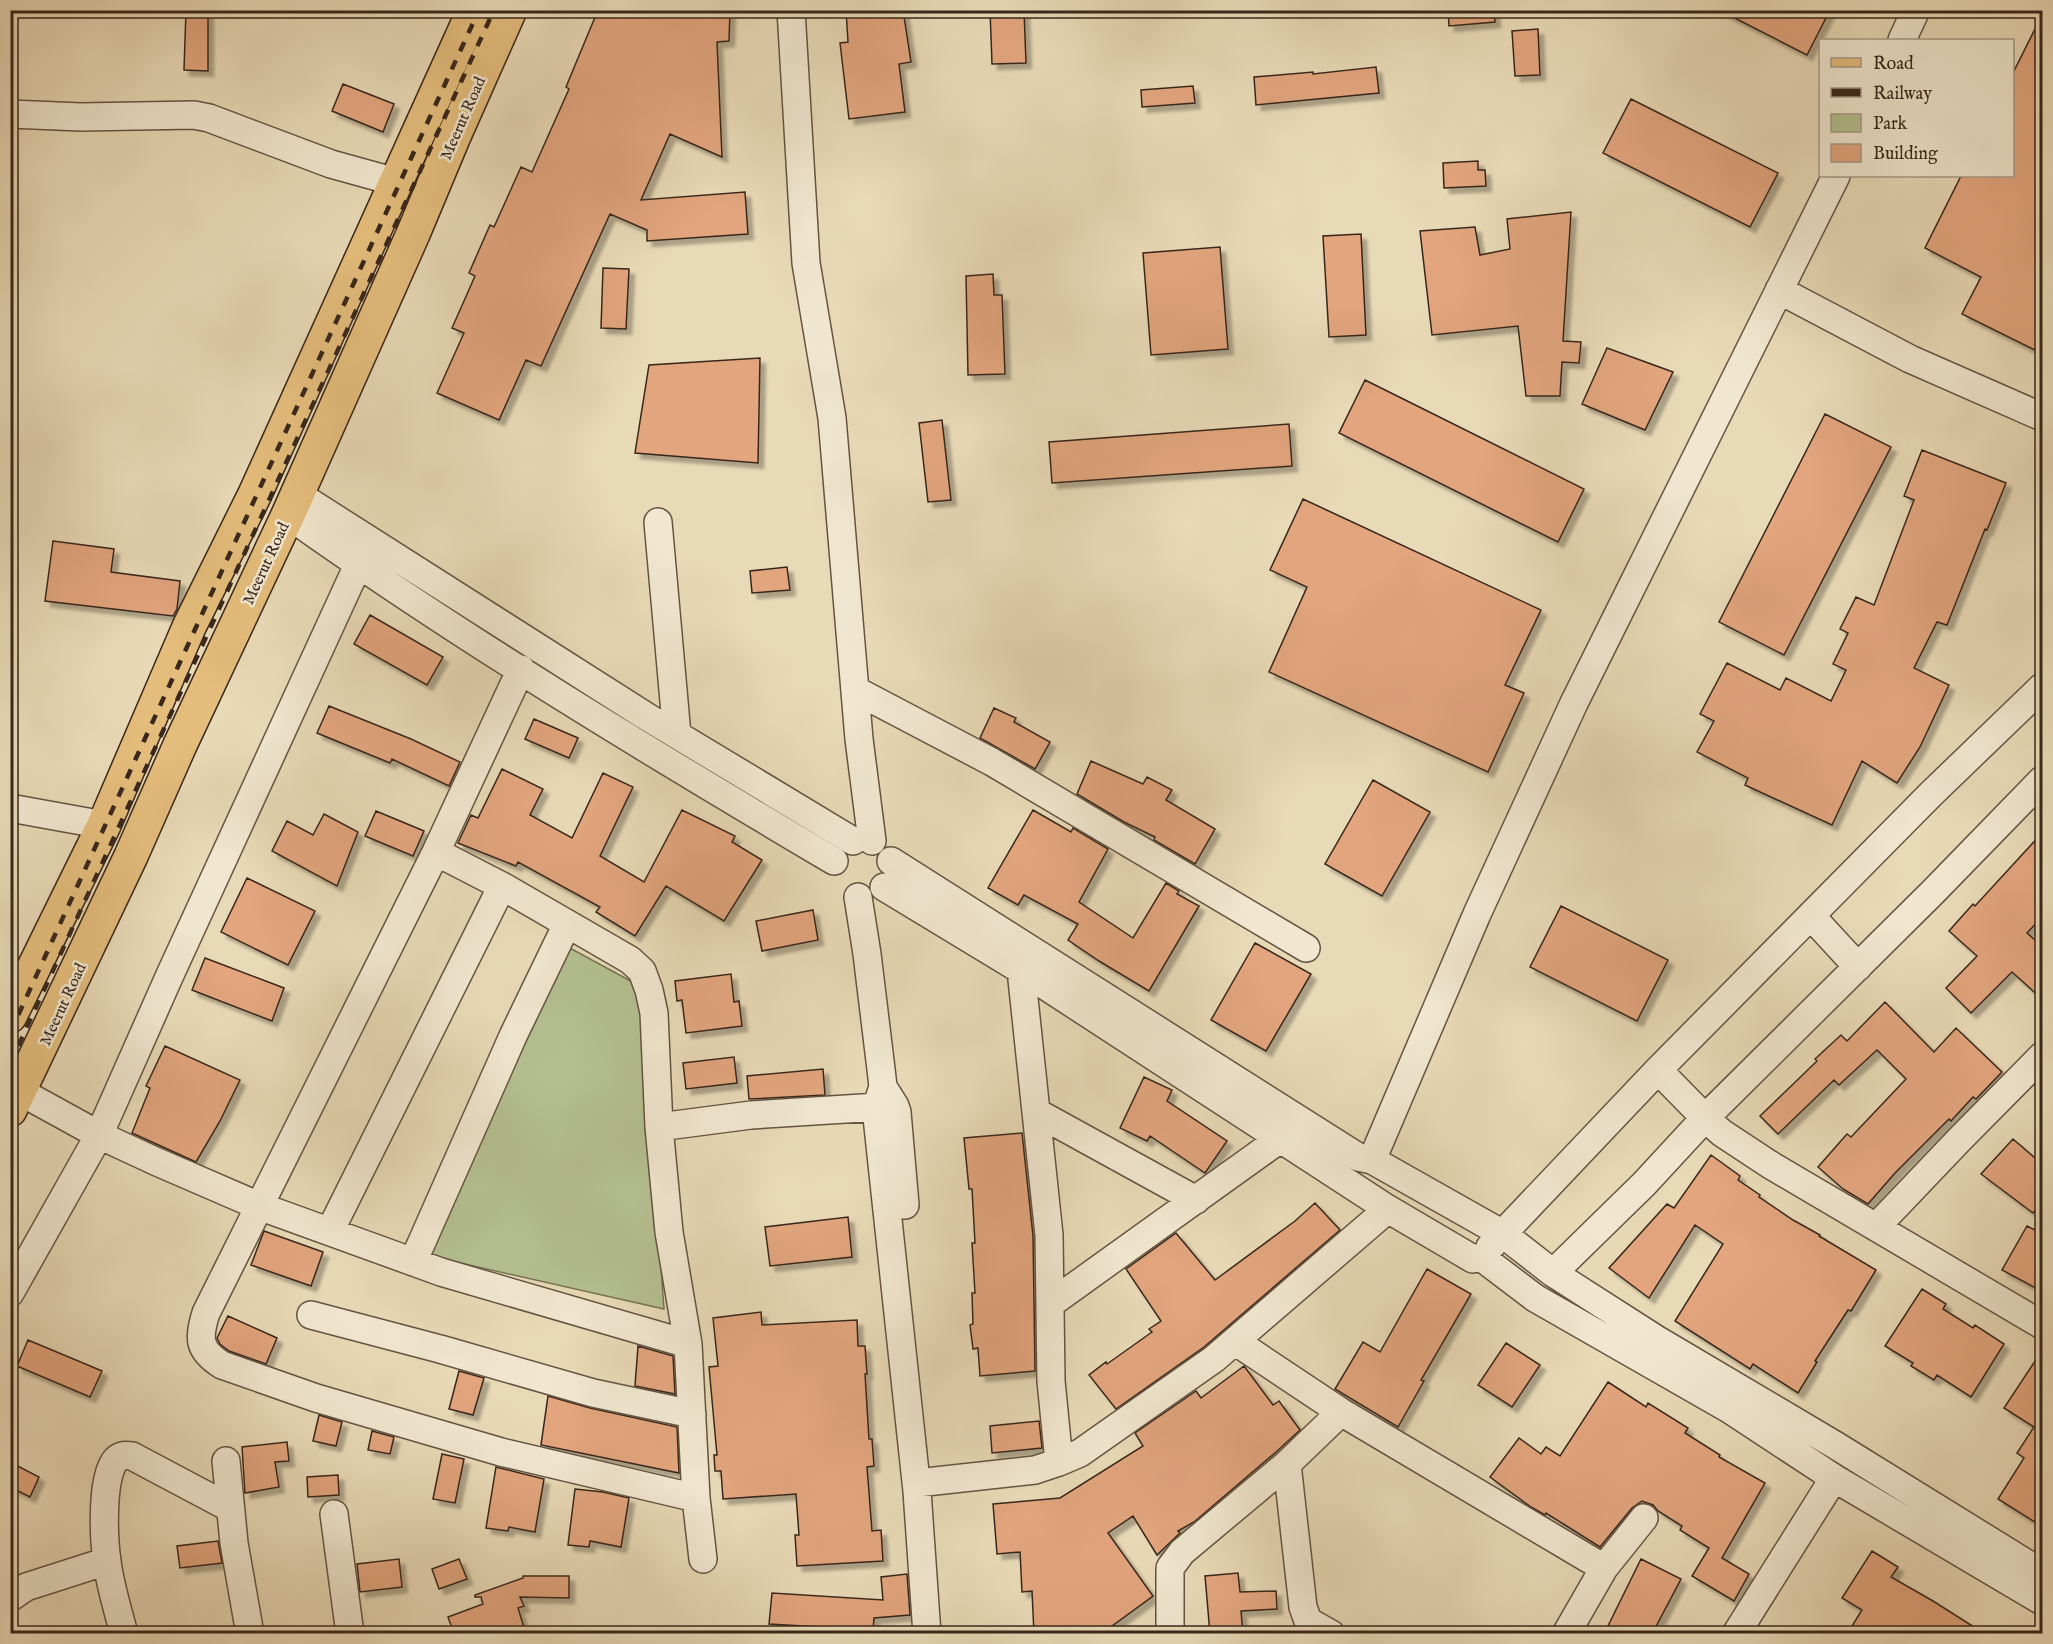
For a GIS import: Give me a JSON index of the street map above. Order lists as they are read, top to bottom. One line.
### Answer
{"streets":{"main road":["Meerut Road"]},"legend":["Road","Railway","Park","Building"]}
